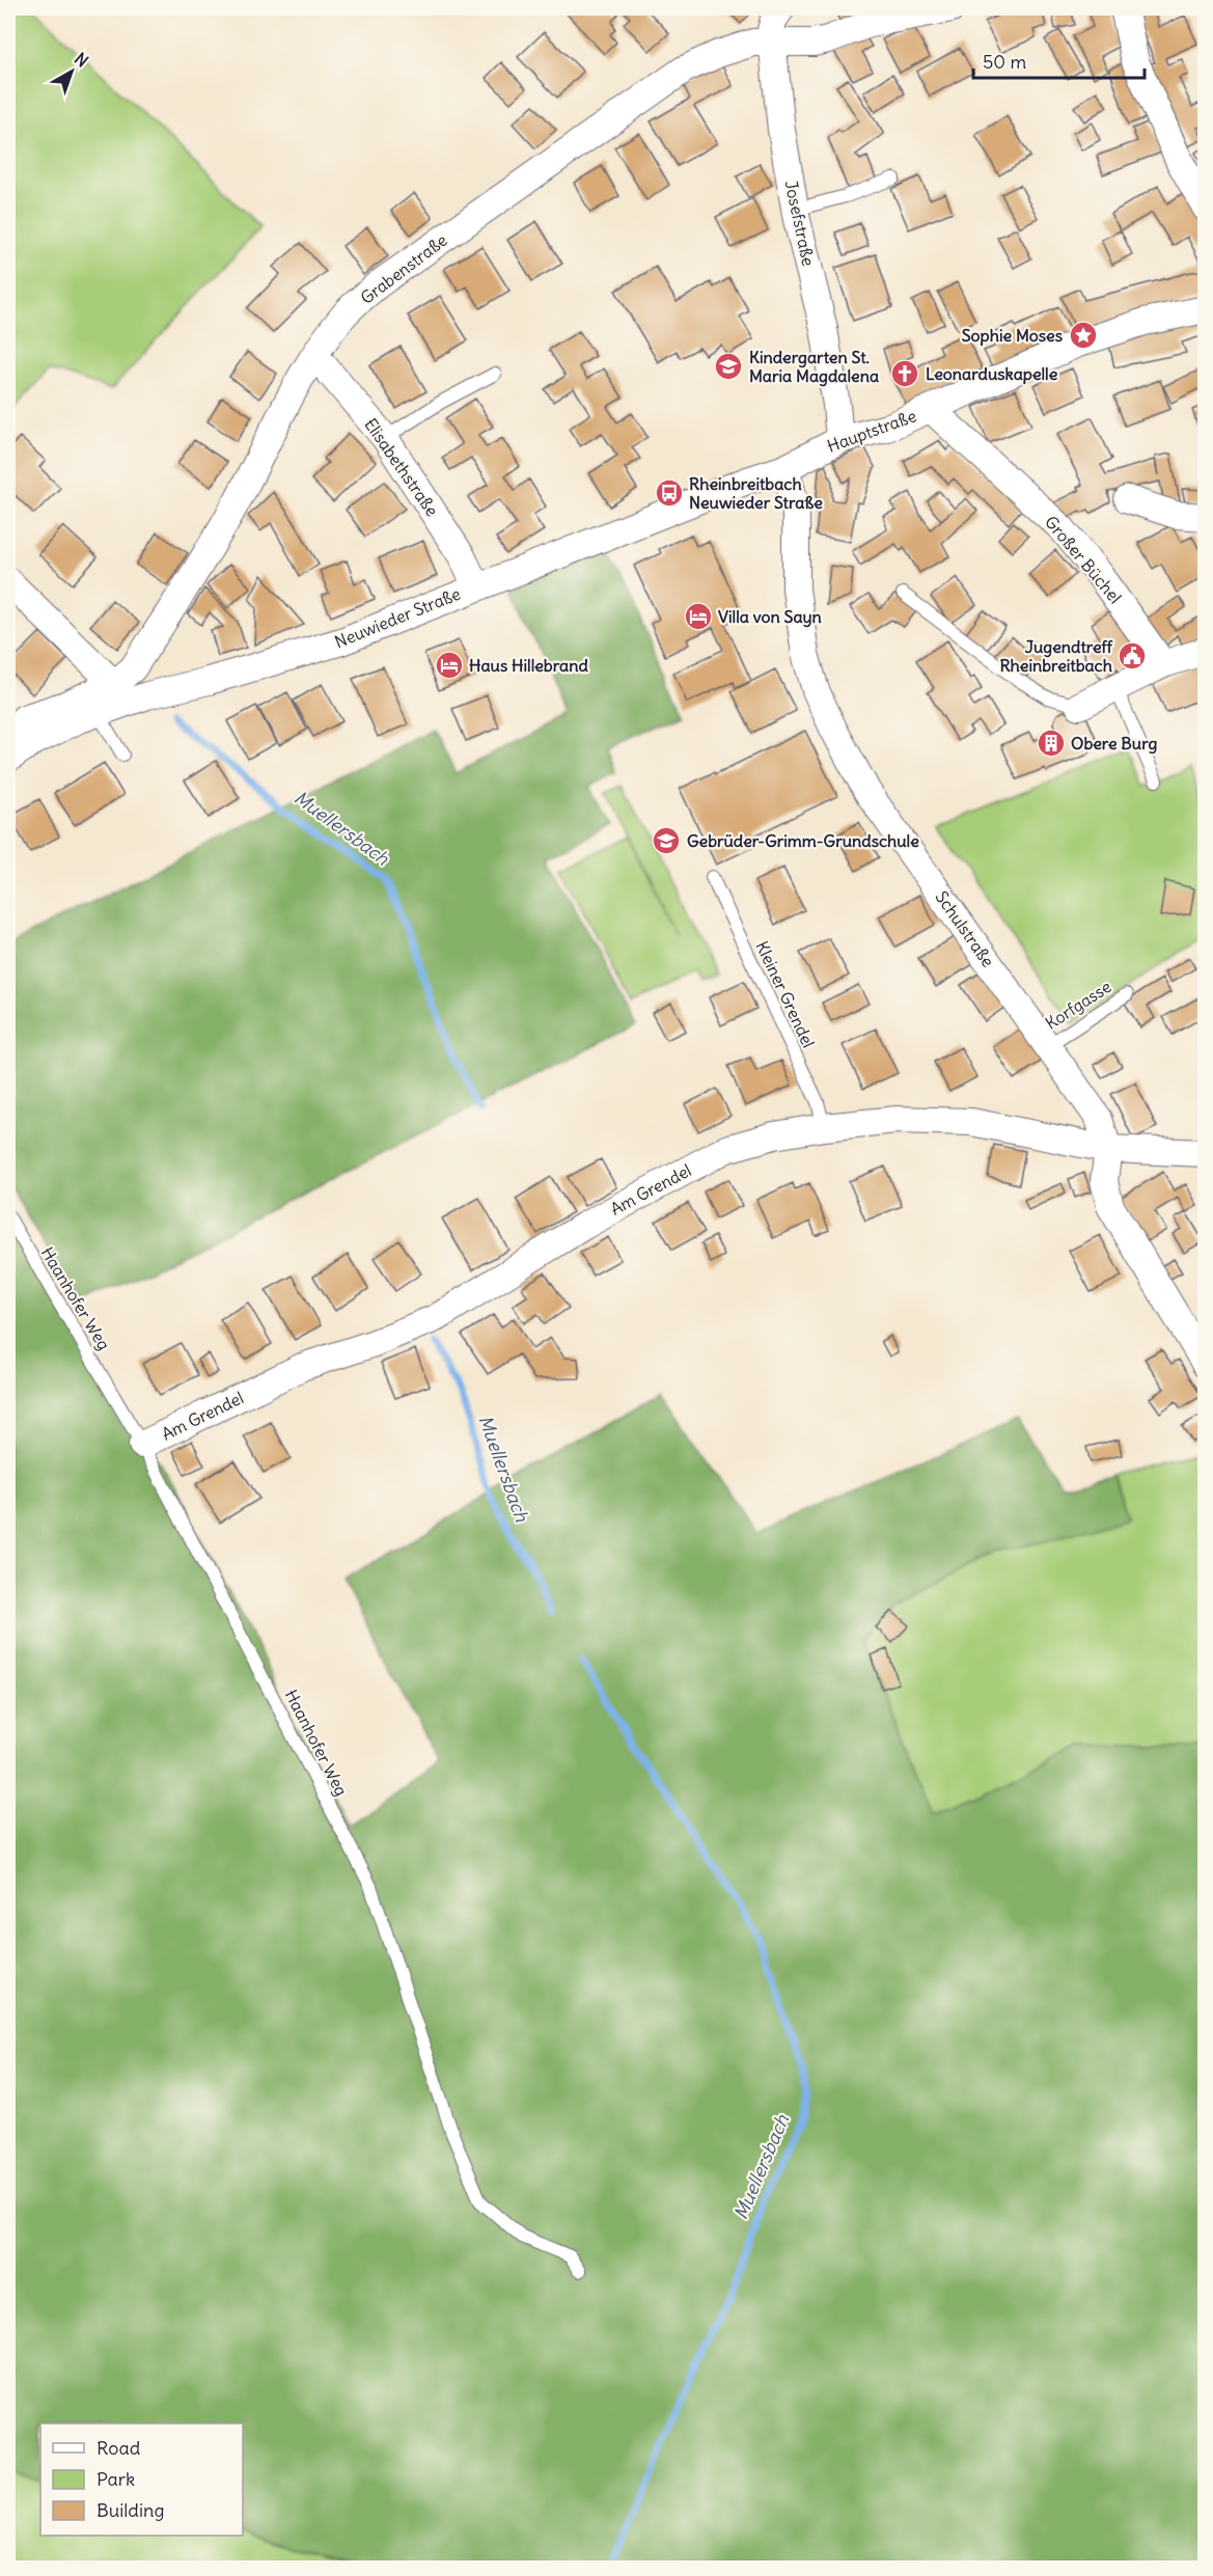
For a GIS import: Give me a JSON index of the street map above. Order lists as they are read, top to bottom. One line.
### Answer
{"streets":{"street":["Josefstraße","Grabenstraße","Hauptstraße","Elisabethstraße","Großer Büchel","Neuwieder Straße","Schulstraße","Am Grendel"],"lane":["Kleiner Grendel","Korfgasse","Haanhofer Weg"]},"crossings":[["Josefstraße","Grabenstraße"],["Josefstraße","Hauptstraße"],["Grabenstraße","Elisabethstraße"],["Grabenstraße","Neuwieder Straße"],["Hauptstraße","Großer Büchel"],["Hauptstraße","Neuwieder Straße"],["Hauptstraße","Schulstraße"],["Elisabethstraße","Neuwieder Straße"],["Neuwieder Straße","Schulstraße"],["Schulstraße","Korfgasse"],["Schulstraße","Am Grendel"],["Kleiner Grendel","Am Grendel"],["Am Grendel","Haanhofer Weg"]],"water":["Muellersbach"],"places":{"place":["Sophie Moses"],"school or university":["Kindergarten St. Maria Magdalena","Gebrüder-Grimm-Grundschule"],"church":["Leonarduskapelle"],"bus stop":["Rheinbreitbach Neuwieder Straße"],"hotel":["Villa von Sayn","Haus Hillebrand"],"public building":["Jugendtreff Rheinbreitbach"],"building":["Obere Burg"]},"legend":["Road","Park","Building"],"scale_bar":"50 m","north":"top right"}
